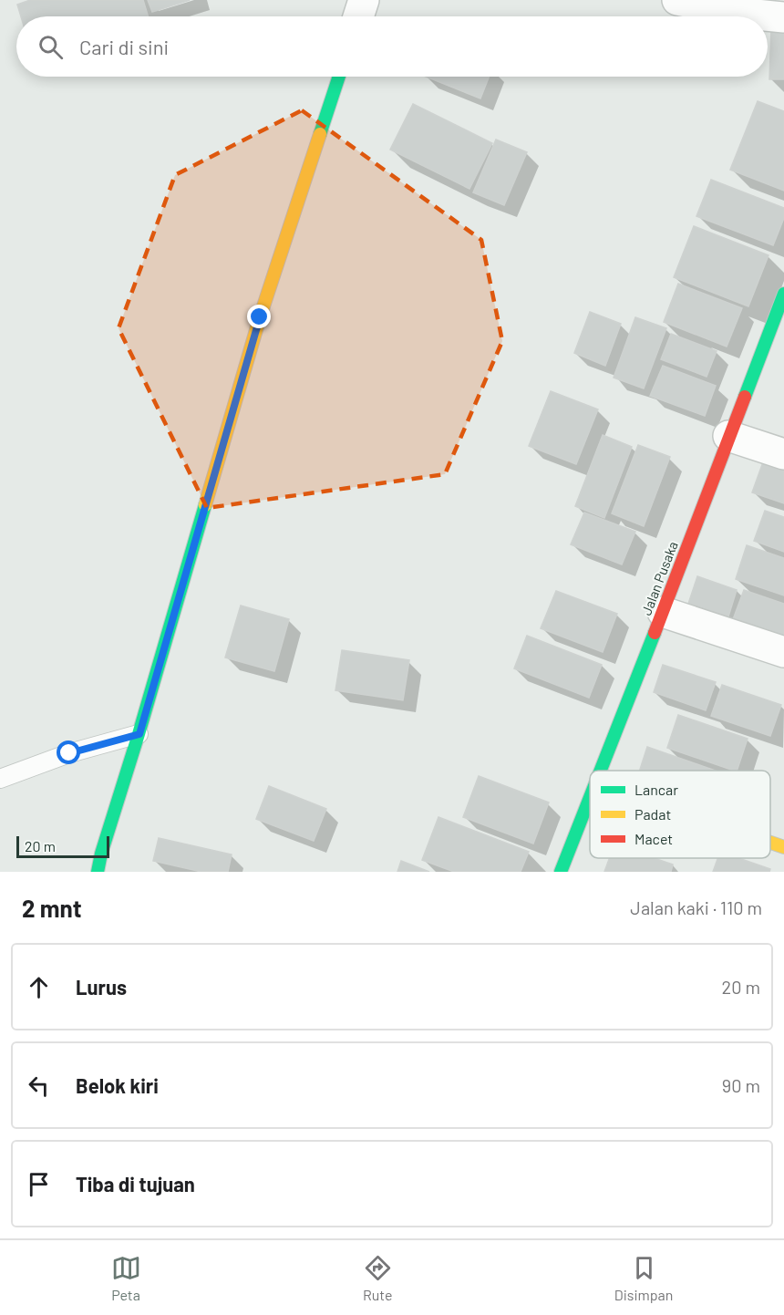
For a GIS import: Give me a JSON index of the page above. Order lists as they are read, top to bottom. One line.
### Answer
{"streets":{"street":["Jalan Pusaka"]},"legend":["Lancar","Padat","Macet"],"scale_bar":"20 m","page":{"search":"Cari di sini","scale":"20 m","heading":["2 mnt","Jalan kaki · 110 m"],"list":[["Lurus","20 m"],["Belok kiri","90 m"],"Tiba di tujuan"],"nav":["Peta","Rute","Disimpan"]}}
